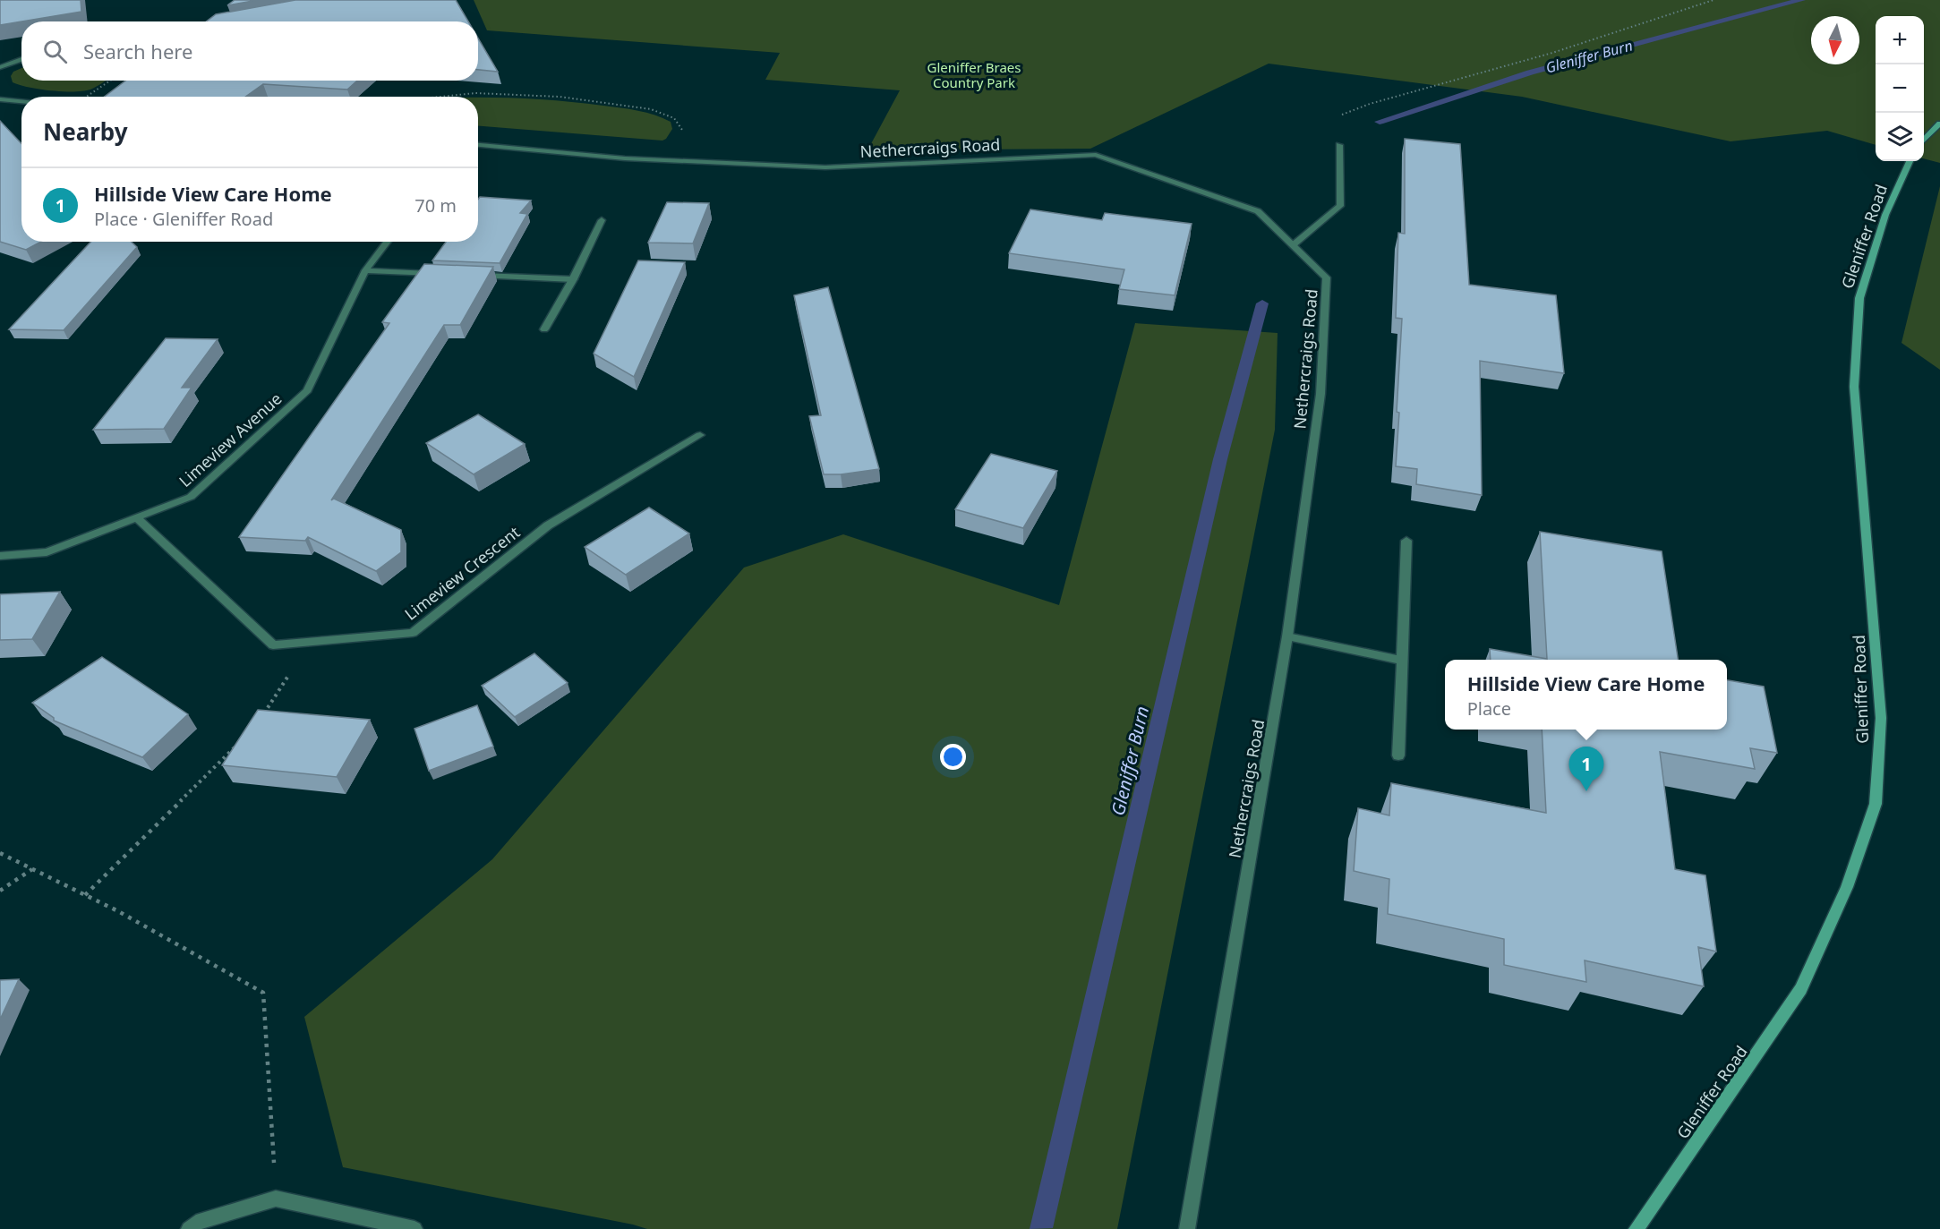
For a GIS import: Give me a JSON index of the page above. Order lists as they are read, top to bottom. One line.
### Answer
{"streets":{"main road":["Gleniffer Road"],"street":["Nethercraigs Road","Limeview Avenue","Limeview Crescent"]},"crossings":[["Limeview Avenue","Limeview Crescent"]],"water":["Gleniffer Burn"],"parks":["Gleniffer Braes Country Park"],"north":"bottom","page":{"map_buttons":["+","−"],"search":"Search here","heading":"Nearby","list":[{"mark":"1","name":"Hillside View Care Home","note":"Place · Gleniffer Road","value":"70 m"}],"popup":["Hillside View Care Home","Place"],"pins":"1"}}
